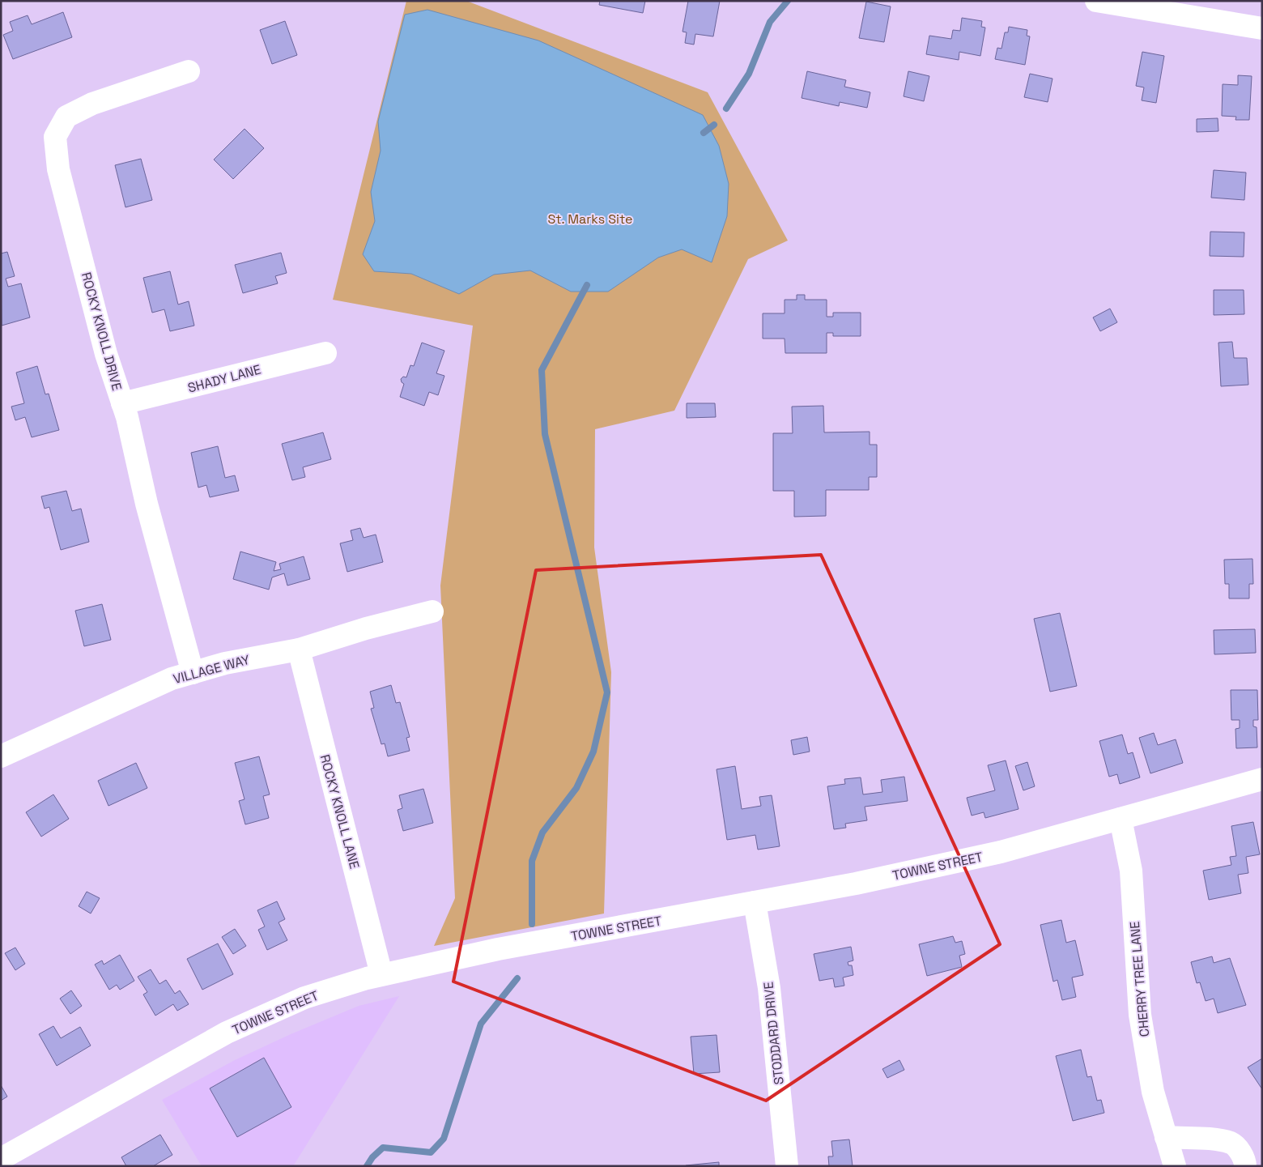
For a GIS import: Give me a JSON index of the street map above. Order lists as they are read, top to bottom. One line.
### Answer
{"streets":{"street":["ROCKY KNOLL DRIVE","SHADY LANE","VILLAGE WAY","ROCKY KNOLL LANE","TOWNE STREET","CHERRY TREE LANE","STODDARD DRIVE"]},"crossings":[["ROCKY KNOLL DRIVE","SHADY LANE"],["ROCKY KNOLL DRIVE","VILLAGE WAY"],["VILLAGE WAY","ROCKY KNOLL LANE"],["ROCKY KNOLL LANE","TOWNE STREET"],["TOWNE STREET","CHERRY TREE LANE"],["TOWNE STREET","STODDARD DRIVE"]],"parks":["St. Marks Site"]}
